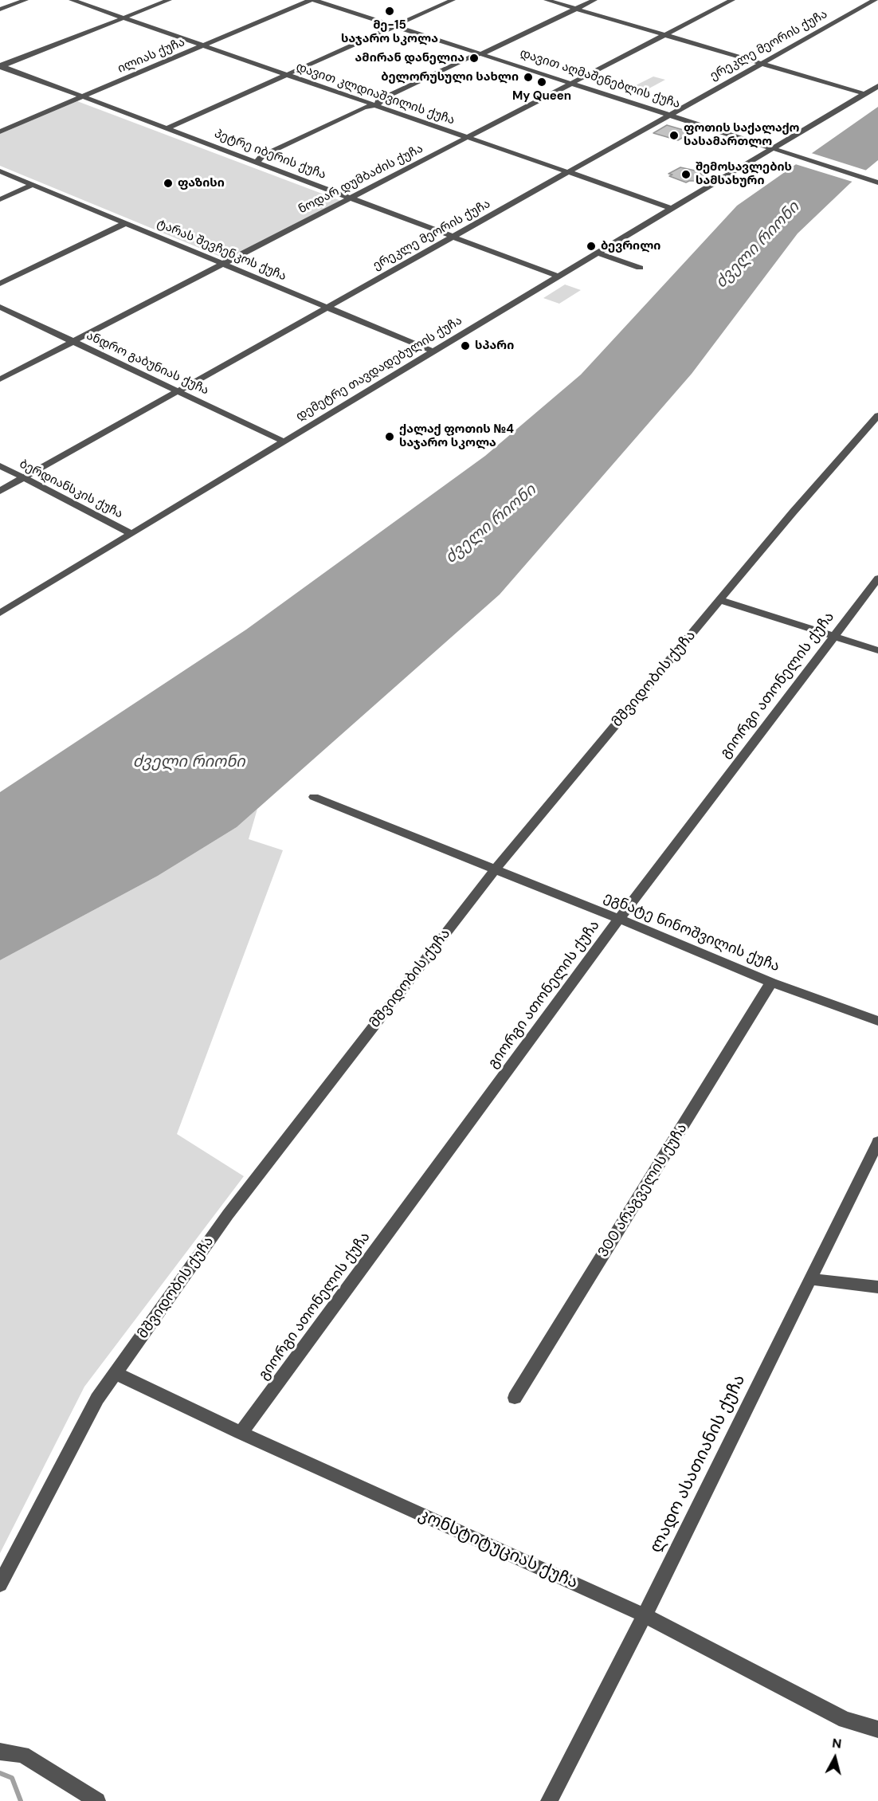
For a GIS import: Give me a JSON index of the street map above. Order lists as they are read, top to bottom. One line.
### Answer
{"streets":{"street":["ერეკლე მეორის ქუჩა","ილიას ქუჩა","დავით აღმაშენებლის ქუჩა","დავით კლდიაშვილის ქუჩა","პეტრე იბერის ქუჩა","ნოდარ დუმბაძის ქუჩა","ტარას შევჩენკოს ქუჩა","ანდრო გაბუნიას ქუჩა","დემეტრე თავდადებულის ქუჩა","ბერდიანსკის ქუჩა","მშვიდობის ქუჩა","გიორგი ათონელის ქუჩა","ეგნატე ნინოშვილის ქუჩა","300 არაგველის ქუჩა","ლადო ასათიანის ქუჩა","კონსტიტუციას ქუჩა"]},"crossings":[["ერეკლე მეორის ქუჩა","დავით აღმაშენებლის ქუჩა"],["ერეკლე მეორის ქუჩა","დავით კლდიაშვილის ქუჩა"],["ერეკლე მეორის ქუჩა","პეტრე იბერის ქუჩა"],["ერეკლე მეორის ქუჩა","ტარას შევჩენკოს ქუჩა"],["ერეკლე მეორის ქუჩა","ანდრო გაბუნიას ქუჩა"],["ერეკლე მეორის ქუჩა","ბერდიანსკის ქუჩა"],["ილიას ქუჩა","დავით აღმაშენებლის ქუჩა"],["ილიას ქუჩა","დავით კლდიაშვილის ქუჩა"],["ილიას ქუჩა","პეტრე იბერის ქუჩა"],["დავით აღმაშენებლის ქუჩა","ნოდარ დუმბაძის ქუჩა"],["დავით აღმაშენებლის ქუჩა","დემეტრე თავდადებულის ქუჩა"],["დავით კლდიაშვილის ქუჩა","ნოდარ დუმბაძის ქუჩა"],["დავით კლდიაშვილის ქუჩა","დემეტრე თავდადებულის ქუჩა"],["პეტრე იბერის ქუჩა","ნოდარ დუმბაძის ქუჩა"],["პეტრე იბერის ქუჩა","დემეტრე თავდადებულის ქუჩა"],["ნოდარ დუმბაძის ქუჩა","ტარას შევჩენკოს ქუჩა"],["ნოდარ დუმბაძის ქუჩა","ანდრო გაბუნიას ქუჩა"],["ტარას შევჩენკოს ქუჩა","დემეტრე თავდადებულის ქუჩა"],["ანდრო გაბუნიას ქუჩა","დემეტრე თავდადებულის ქუჩა"],["დემეტრე თავდადებულის ქუჩა","ბერდიანსკის ქუჩა"],["მშვიდობის ქუჩა","ეგნატე ნინოშვილის ქუჩა"],["მშვიდობის ქუჩა","კონსტიტუციას ქუჩა"],["გიორგი ათონელის ქუჩა","ეგნატე ნინოშვილის ქუჩა"],["გიორგი ათონელის ქუჩა","კონსტიტუციას ქუჩა"],["ეგნატე ნინოშვილის ქუჩა","300 არაგველის ქუჩა"],["ლადო ასათიანის ქუჩა","კონსტიტუციას ქუჩა"]],"water":["ძველი რიონი"],"places":["მე-15 საჯარო სკოლა","ამირან დანელია","ბელორუსული სახლი","My Queen","ფოთის საქალაქო სასამართლო","შემოსავლების სამსახური","ფაზისი","ბევრილი","სპარი","ქალაქ ფოთის №4 საჯარო სკოლა"],"north":"top"}
